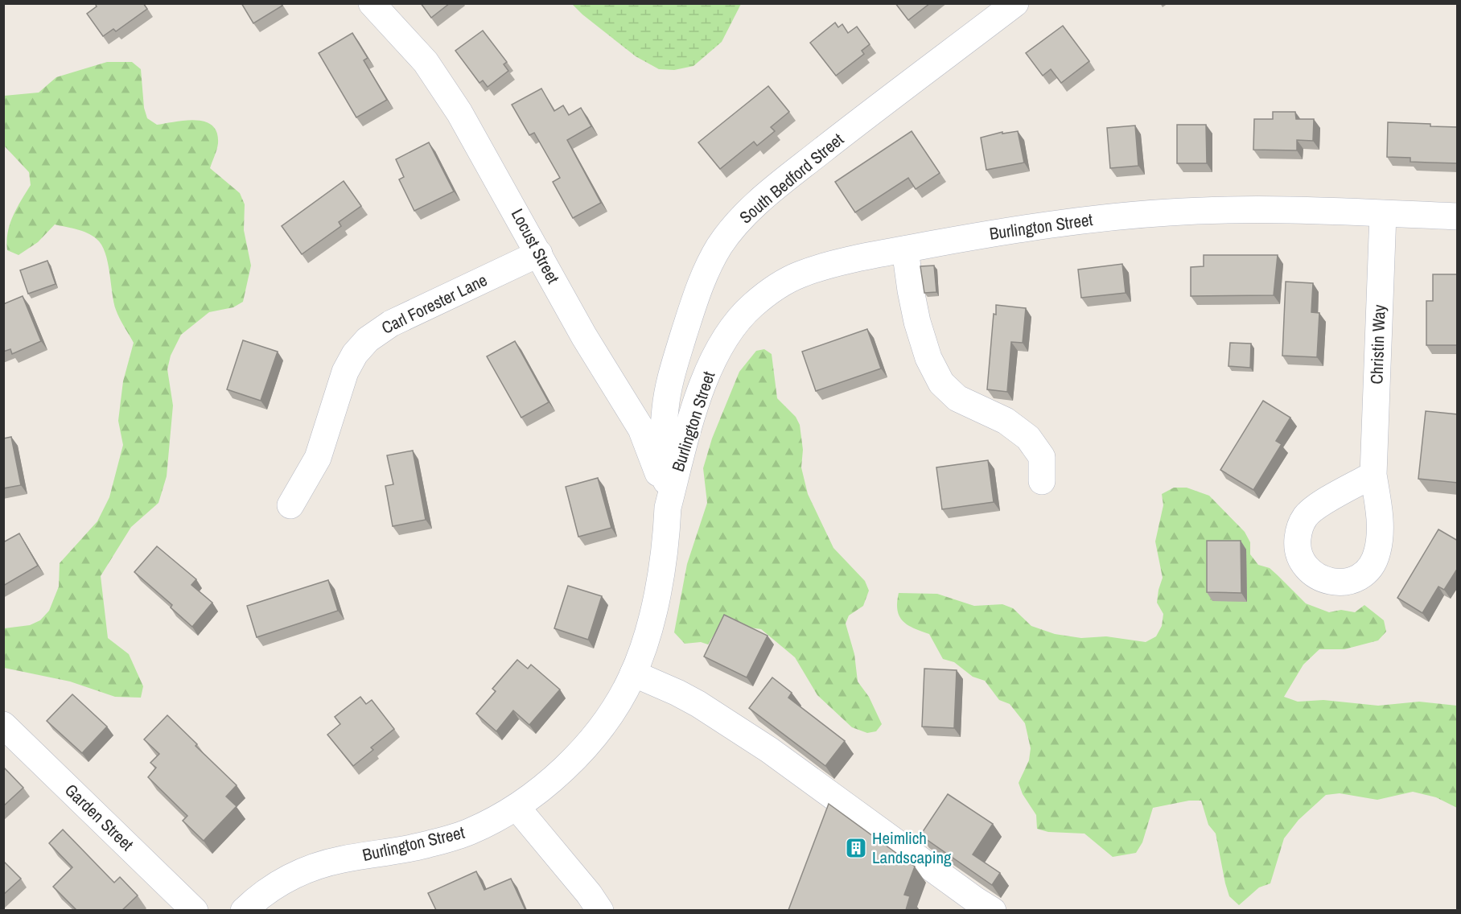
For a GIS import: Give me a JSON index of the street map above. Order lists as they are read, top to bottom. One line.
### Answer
{"streets":{"street":["South Bedford Street","Burlington Street","Locust Street","Carl Forester Lane","Christin Way","Garden Street"]},"crossings":[["South Bedford Street","Burlington Street"],["South Bedford Street","Locust Street"],["Burlington Street","Locust Street"],["Burlington Street","Christin Way"],["Locust Street","Carl Forester Lane"]],"places":{"building":["Heimlich Landscaping"]}}
